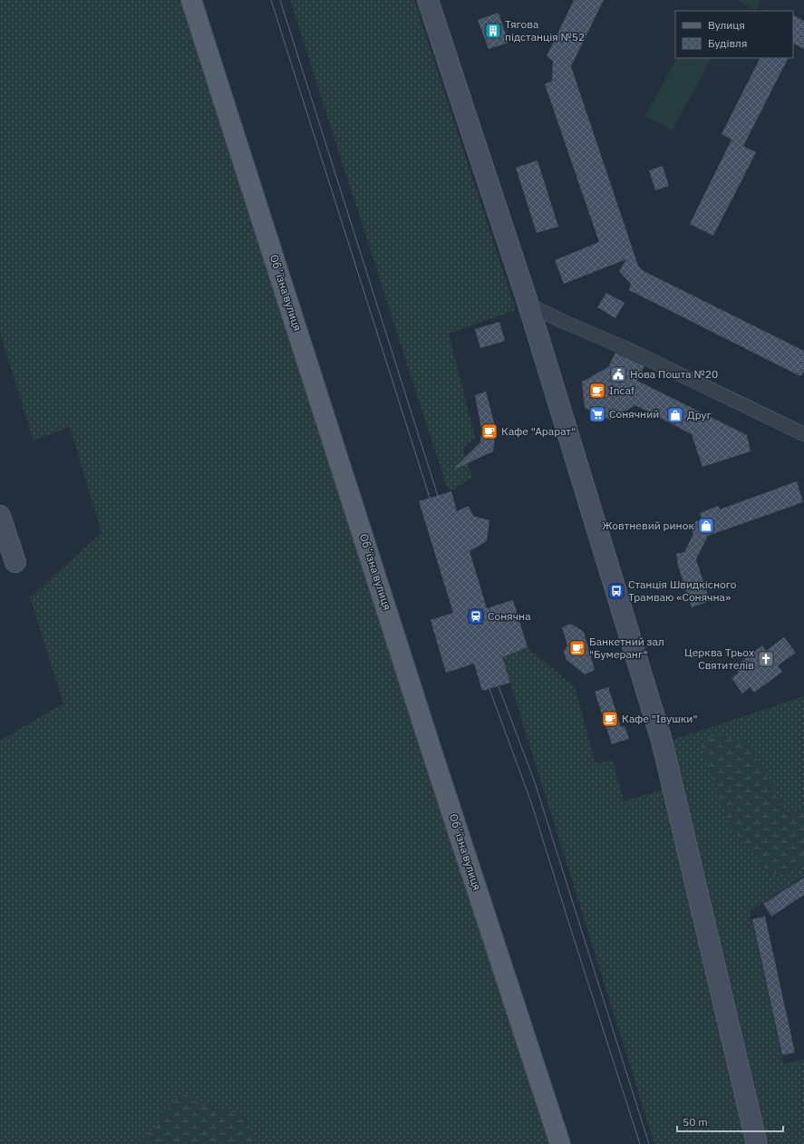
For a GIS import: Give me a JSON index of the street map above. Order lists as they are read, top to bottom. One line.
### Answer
{"streets":{"main road":["Обʼїзна вулиця"]},"places":{"building":["Тягова підстанція №52"],"public building":["Нова Пошта №20"],"cafe":["Incaf","Кафе \"Арарат\"","Банкетний зал \"Бумеранг\"","Кафе \"Івушки\""],"supermarket":["Сонячний"],"shop":["Друг","Жовтневий ринок"],"bus stop":["Станцiя Швидкiсного Трамваю «Сонячна»"],"station":["Сонячна"],"church":["Церква Трьох Святителів"]},"legend":["Вулиця","Будівля"],"scale_bar":"50 m"}
